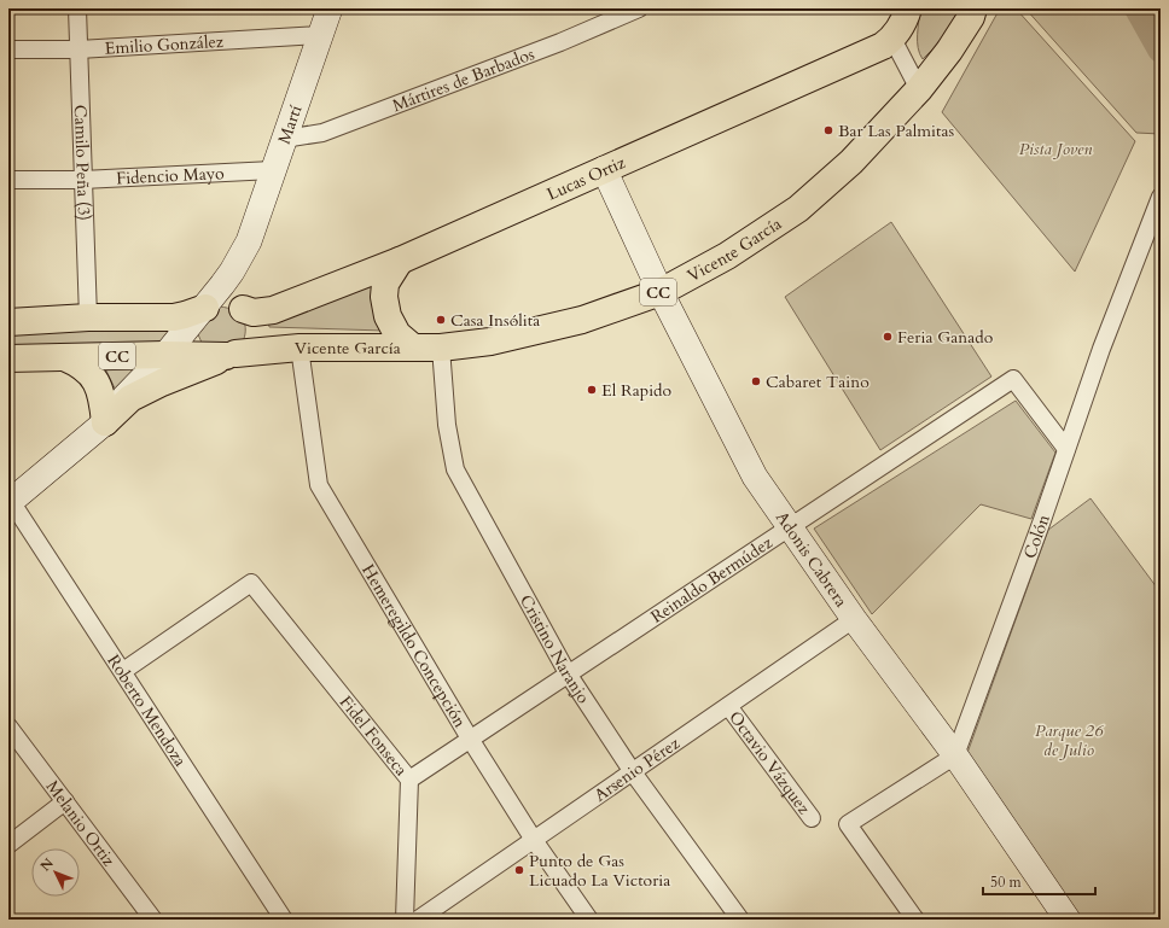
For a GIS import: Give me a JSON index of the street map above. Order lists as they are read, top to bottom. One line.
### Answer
{"streets":{"main road":["Lucas Ortiz","Vicente García","CC"],"street":["Emilio González","Mártires de Barbados","Martí","Camilo Peña (3)","Fidencio Mayo","Colón","Adonis Cabrera","Reinaldo Bermúdez","Hemeregildo Concepción","Cristino Naranjo","Roberto Mendoza","Fidel Fonseca","Octavio Vázquez","Arsenio Pérez","Melanio Ortiz"]},"crossings":[["Emilio González","Martí"],["Emilio González","Camilo Peña (3)"],["Mártires de Barbados","Martí"],["Martí","Fidencio Mayo"],["Martí","Lucas Ortiz"],["Martí","CC"],["Martí","Roberto Mendoza"],["Camilo Peña (3)","Fidencio Mayo"],["Camilo Peña (3)","Lucas Ortiz"],["Lucas Ortiz","Adonis Cabrera"],["Vicente García","CC"],["Vicente García","Adonis Cabrera"],["Vicente García","Hemeregildo Concepción"],["Vicente García","Cristino Naranjo"],["Colón","Adonis Cabrera"],["Colón","Reinaldo Bermúdez"],["Adonis Cabrera","Reinaldo Bermúdez"],["Adonis Cabrera","Arsenio Pérez"],["Reinaldo Bermúdez","Hemeregildo Concepción"],["Reinaldo Bermúdez","Cristino Naranjo"],["Reinaldo Bermúdez","Fidel Fonseca"],["Hemeregildo Concepción","Arsenio Pérez"],["Cristino Naranjo","Arsenio Pérez"],["Roberto Mendoza","Fidel Fonseca"],["Octavio Vázquez","Arsenio Pérez"]],"parks":["Pista Joven","Parque 26 de Julio"],"places":["Bar Las Palmitas","Casa Insólita","Feria Ganado","Cabaret Taino","El Rapido","Punto de Gas Licuado La Victoria"],"scale_bar":"50 m","north":"top left"}
